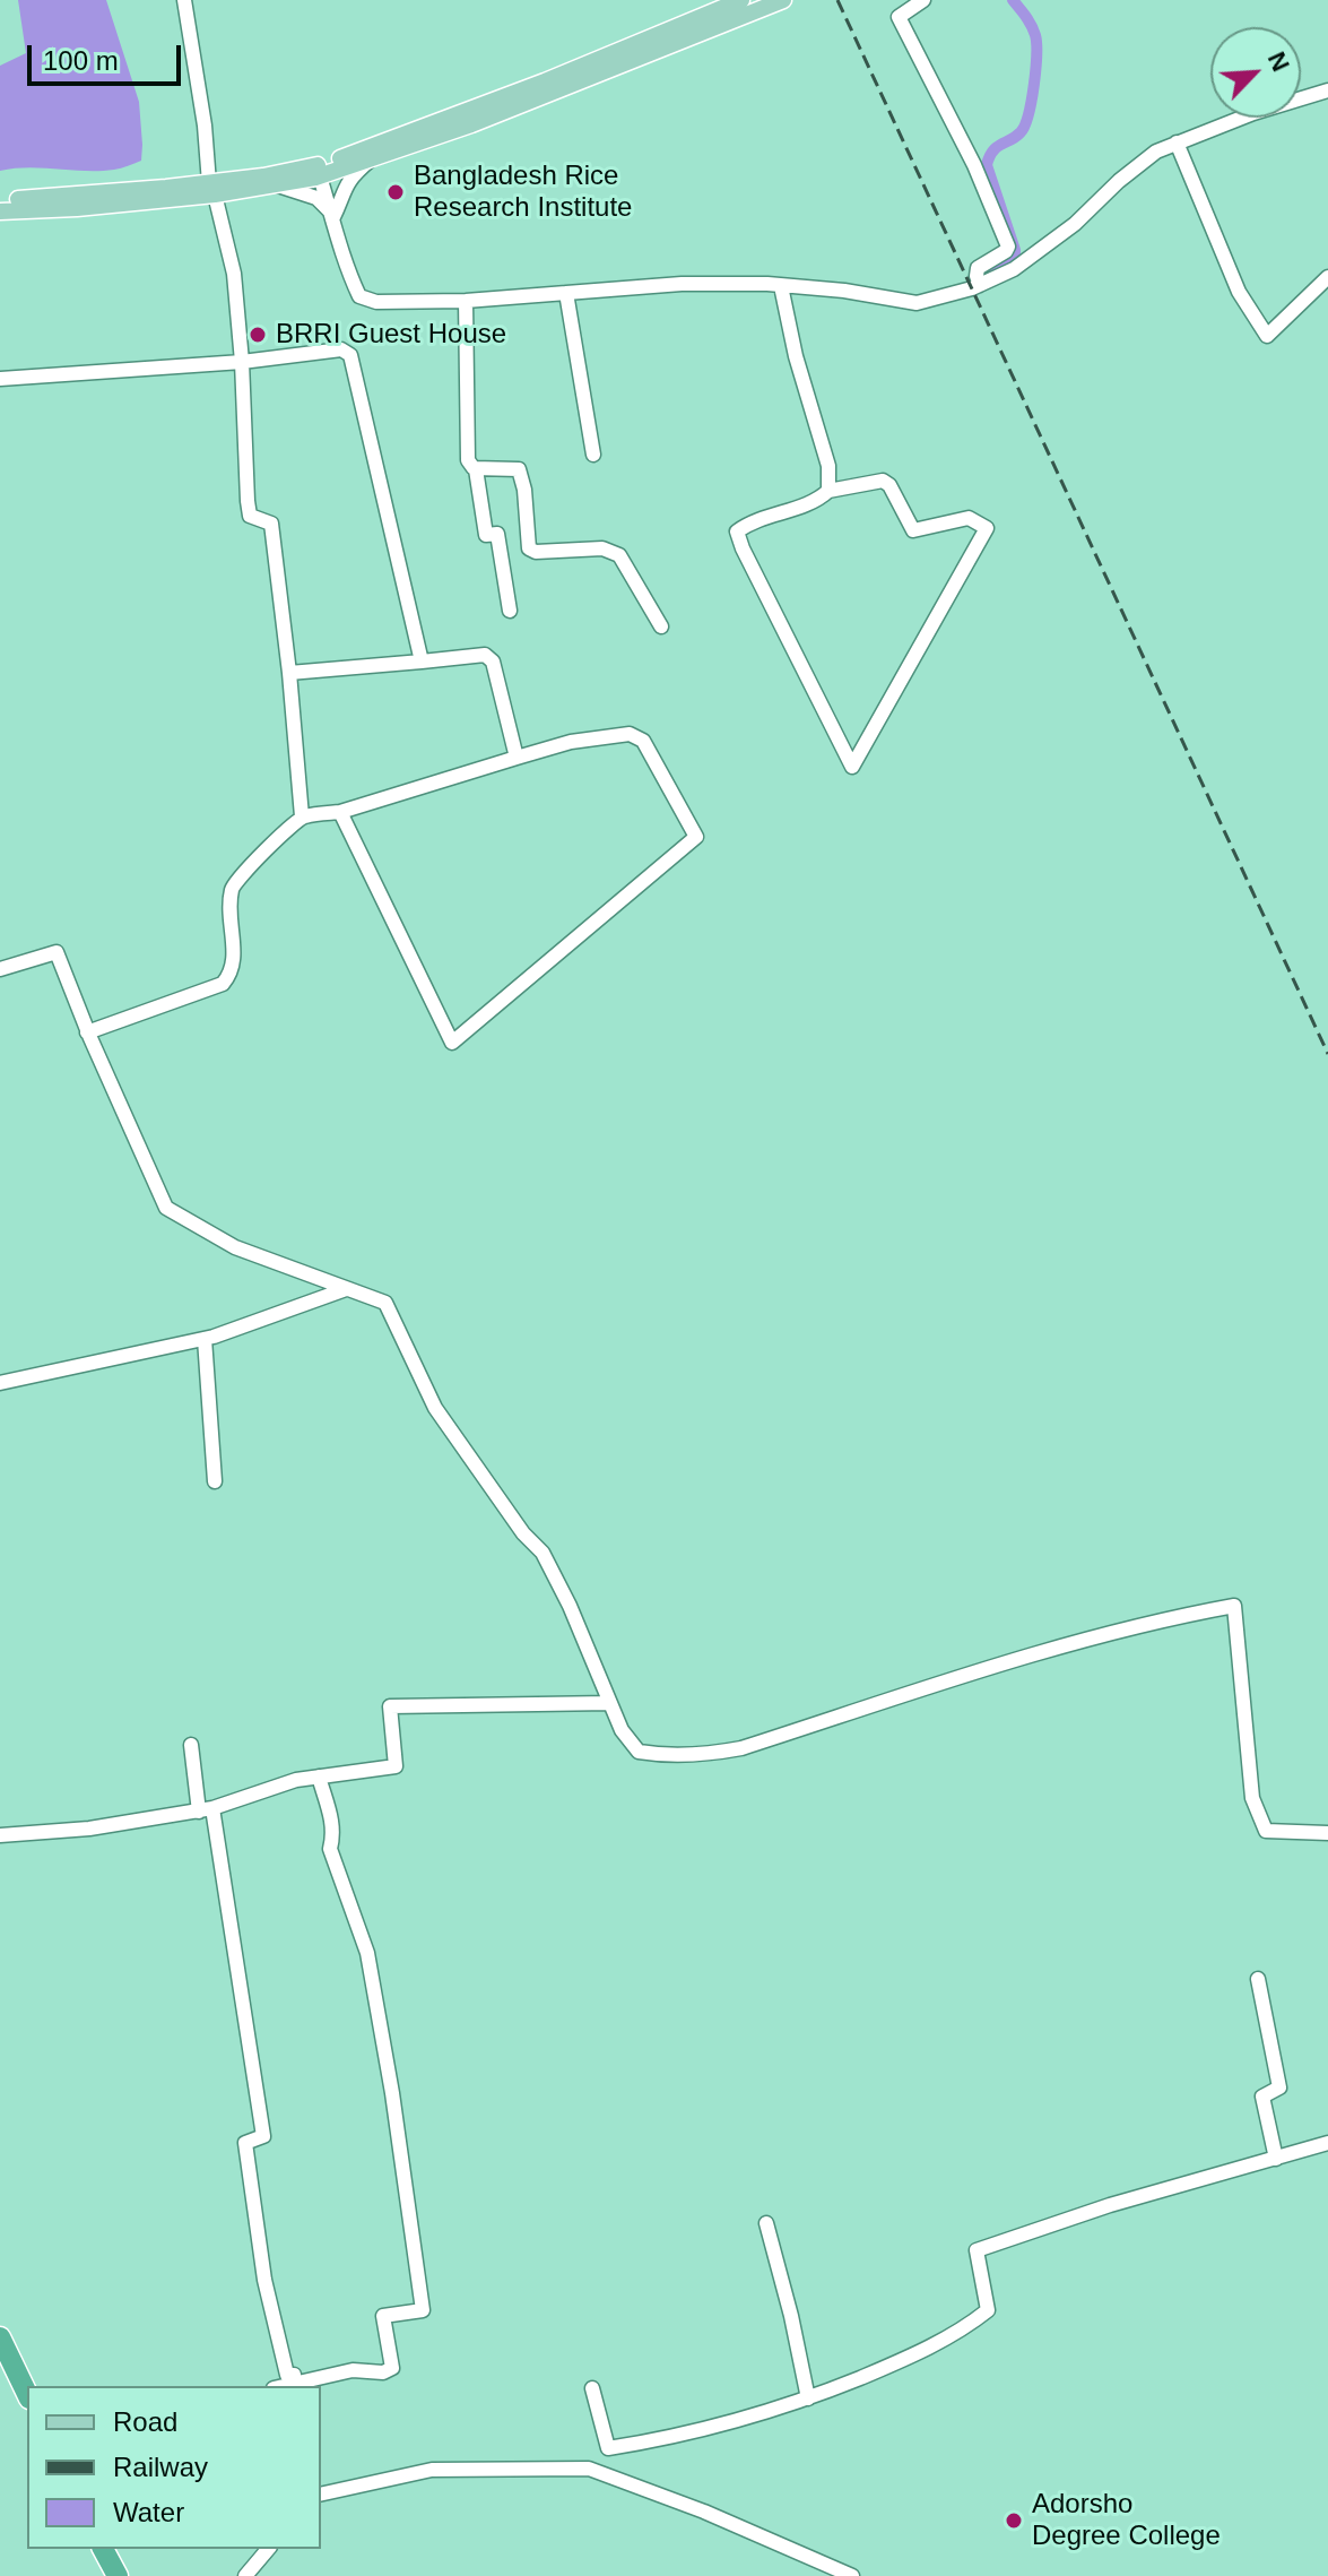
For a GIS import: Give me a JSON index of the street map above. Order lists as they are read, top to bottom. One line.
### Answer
{"places":["Bangladesh Rice Research Institute","BRRI Guest House","Adorsho Degree College"],"legend":["Road","Railway","Water"],"scale_bar":"100 m","north":"top right"}
